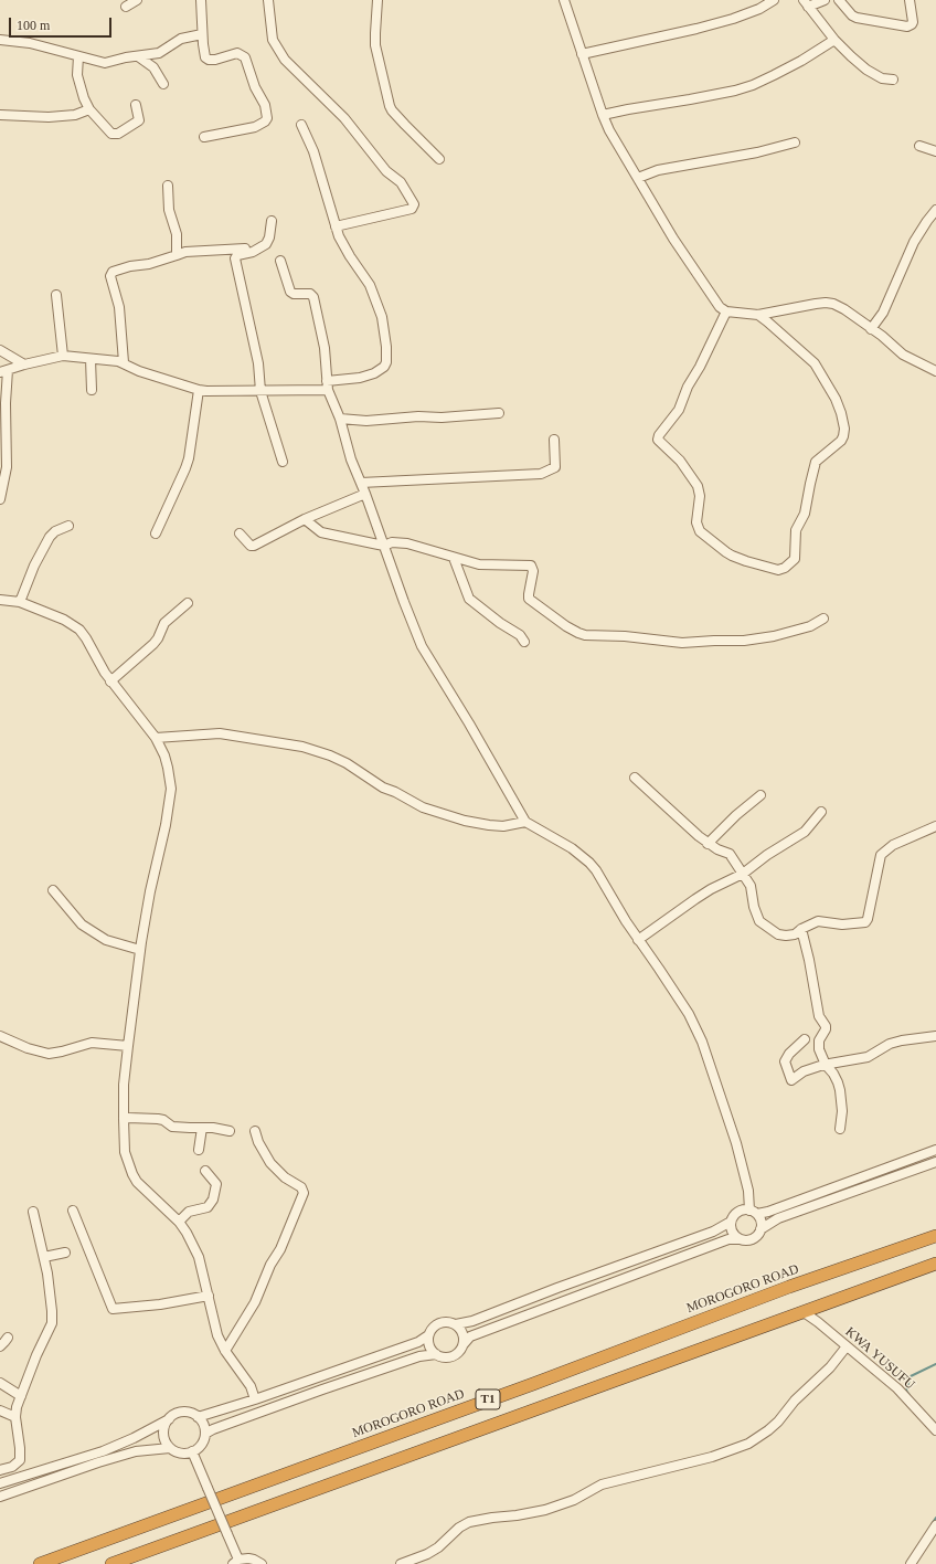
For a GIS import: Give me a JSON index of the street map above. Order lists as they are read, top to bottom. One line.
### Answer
{"streets":{"highway":["MOROGORO ROAD","T1"],"street":["KWA YUSUFU"]},"crossings":[["KWA YUSUFU","T1"]],"scale_bar":"100 m"}
